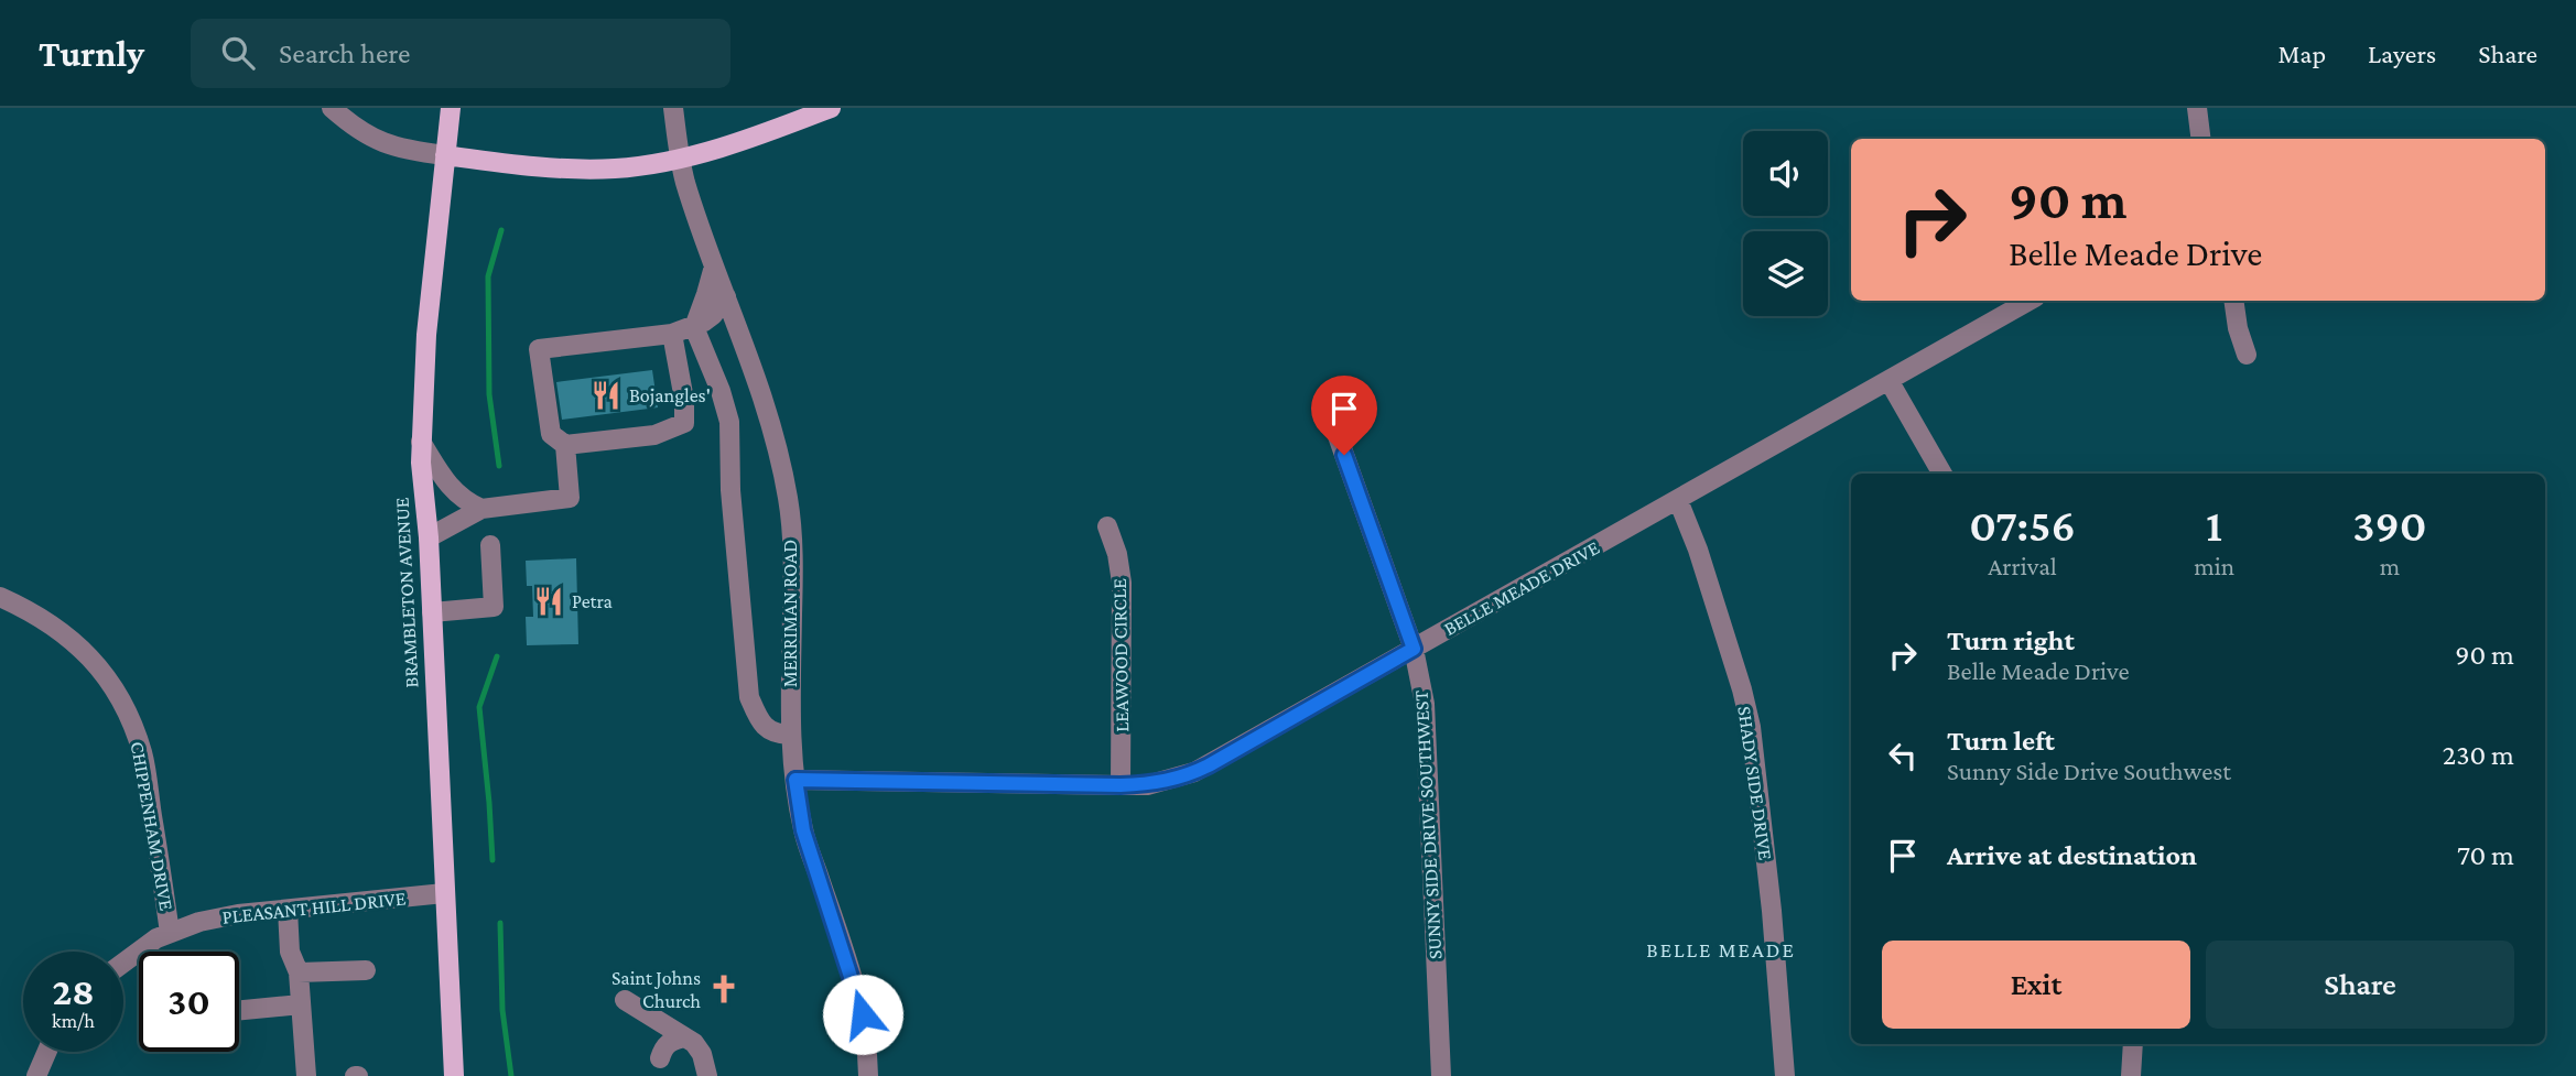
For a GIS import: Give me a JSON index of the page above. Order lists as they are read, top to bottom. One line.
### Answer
{"streets":{"main road":["BRAMBLETON AVENUE"],"street":["BELLE MEADE DRIVE","MERRIMAN ROAD","LEAWOOD CIRCLE","SHADY SIDE DRIVE","SUNNY SIDE DRIVE SOUTHWEST","CHIPPENHAM DRIVE","PLEASANT HILL DRIVE"]},"crossings":[["BELLE MEADE DRIVE","MERRIMAN ROAD"],["BELLE MEADE DRIVE","LEAWOOD CIRCLE"],["BELLE MEADE DRIVE","SHADY SIDE DRIVE"],["BELLE MEADE DRIVE","SUNNY SIDE DRIVE SOUTHWEST"],["BRAMBLETON AVENUE","PLEASANT HILL DRIVE"],["CHIPPENHAM DRIVE","PLEASANT HILL DRIVE"]],"districts":["BELLE MEADE"],"places":{"restaurant":["Bojangles'","Petra"],"church":["Saint Johns Church"]},"page":{"header":"Turnly","search":"Search here","nav":["Map","Layers","Share"],"turn":["90 m","Belle Meade Drive"],"eta":["07:56","Arrival","1","min","390","m"],"list":[{"name":"Turn right","note":"Belle Meade Drive","value":"90 m"},{"name":"Turn left","note":"Sunny Side Drive Southwest","value":"230 m"},{"name":"Arrive at destination","value":"70 m"}],"buttons":["Exit","Share"],"speed":"28 km/h","limit":"30"}}
